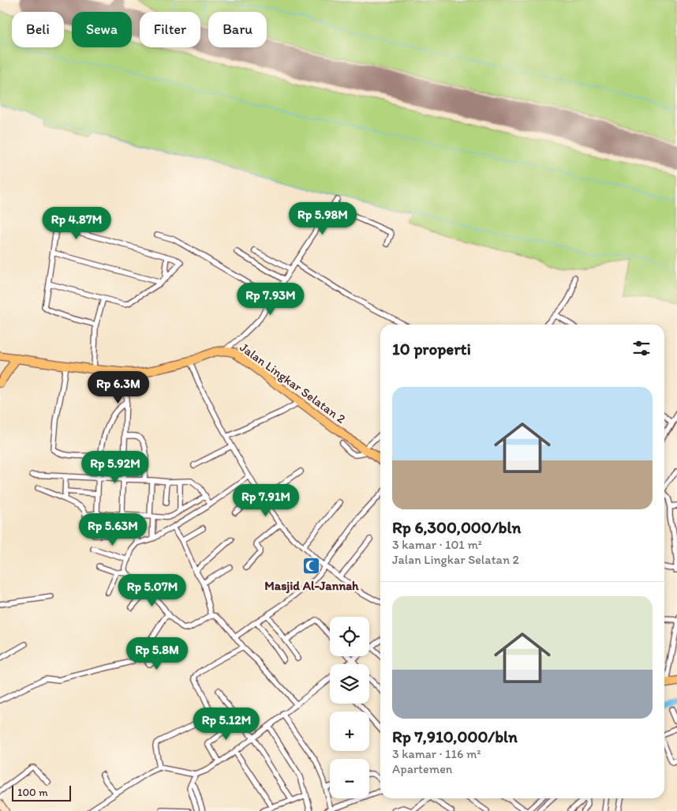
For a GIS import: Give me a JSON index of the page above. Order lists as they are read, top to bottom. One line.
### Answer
{"streets":{"highway":["Jalan Lingkar Selatan 2"]},"places":{"mosque":["Masjid Al-Jannah"]},"scale_bar":"100 m","page":{"chip":["Beli","Sewa","Filter","Baru"],"price":["Rp 5.98M","Rp 4.87M","Rp 7.93M","Rp 6.3M","Rp 5.92M","Rp 7.91M","Rp 5.63M","Rp 5.07M","Rp 5.8M","Rp 5.12M"],"heading":"10 properti","list":[{"name":"Rp 6,300,000/bln","note":"3 kamar · 101 m² · Jalan Lingkar Selatan 2"},{"name":"Rp 7,910,000/bln","note":"3 kamar · 116 m² · Apartemen"}],"map_buttons":["+","−"],"scale":"100 m"}}
